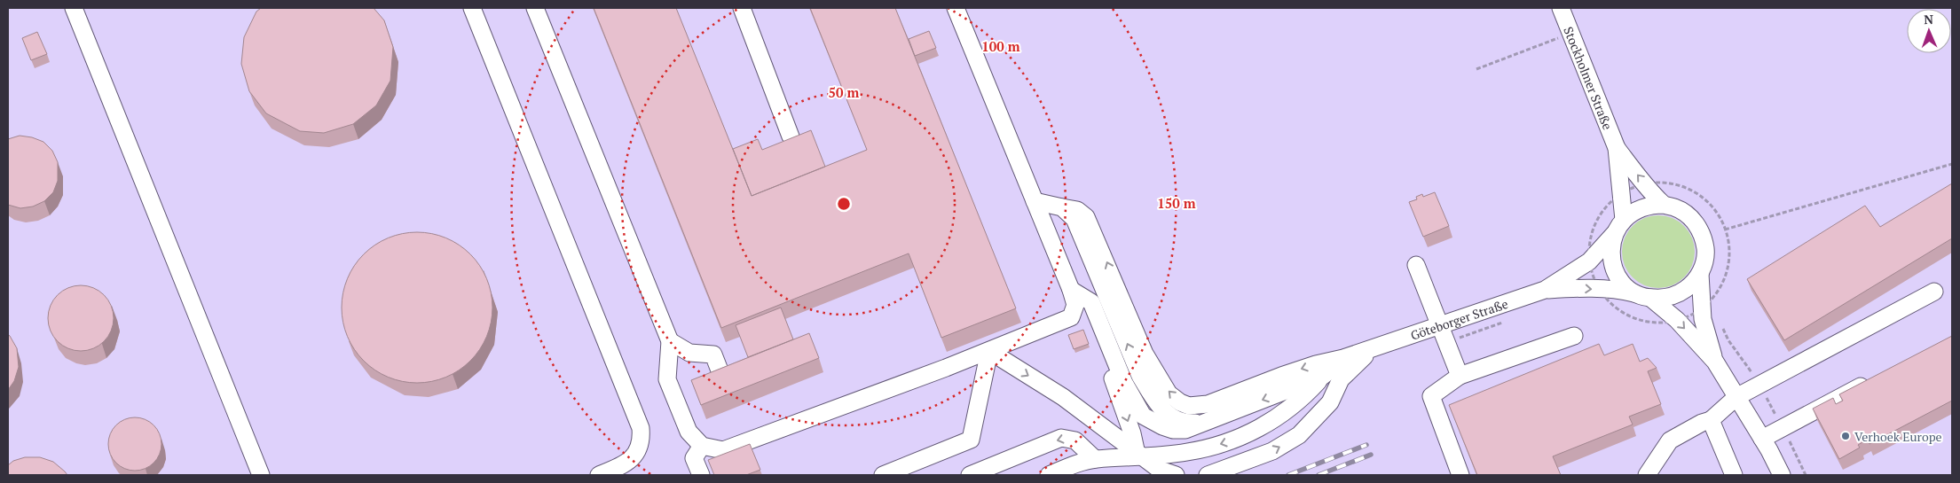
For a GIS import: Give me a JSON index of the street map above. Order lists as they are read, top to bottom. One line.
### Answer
{"streets":{"street":["Stockholmer Straße","Göteborger Straße"]},"crossings":[["Stockholmer Straße","Göteborger Straße"]],"places":["Verhoek Europe"],"north":"top","rings":["100 m","50 m","150 m"]}
